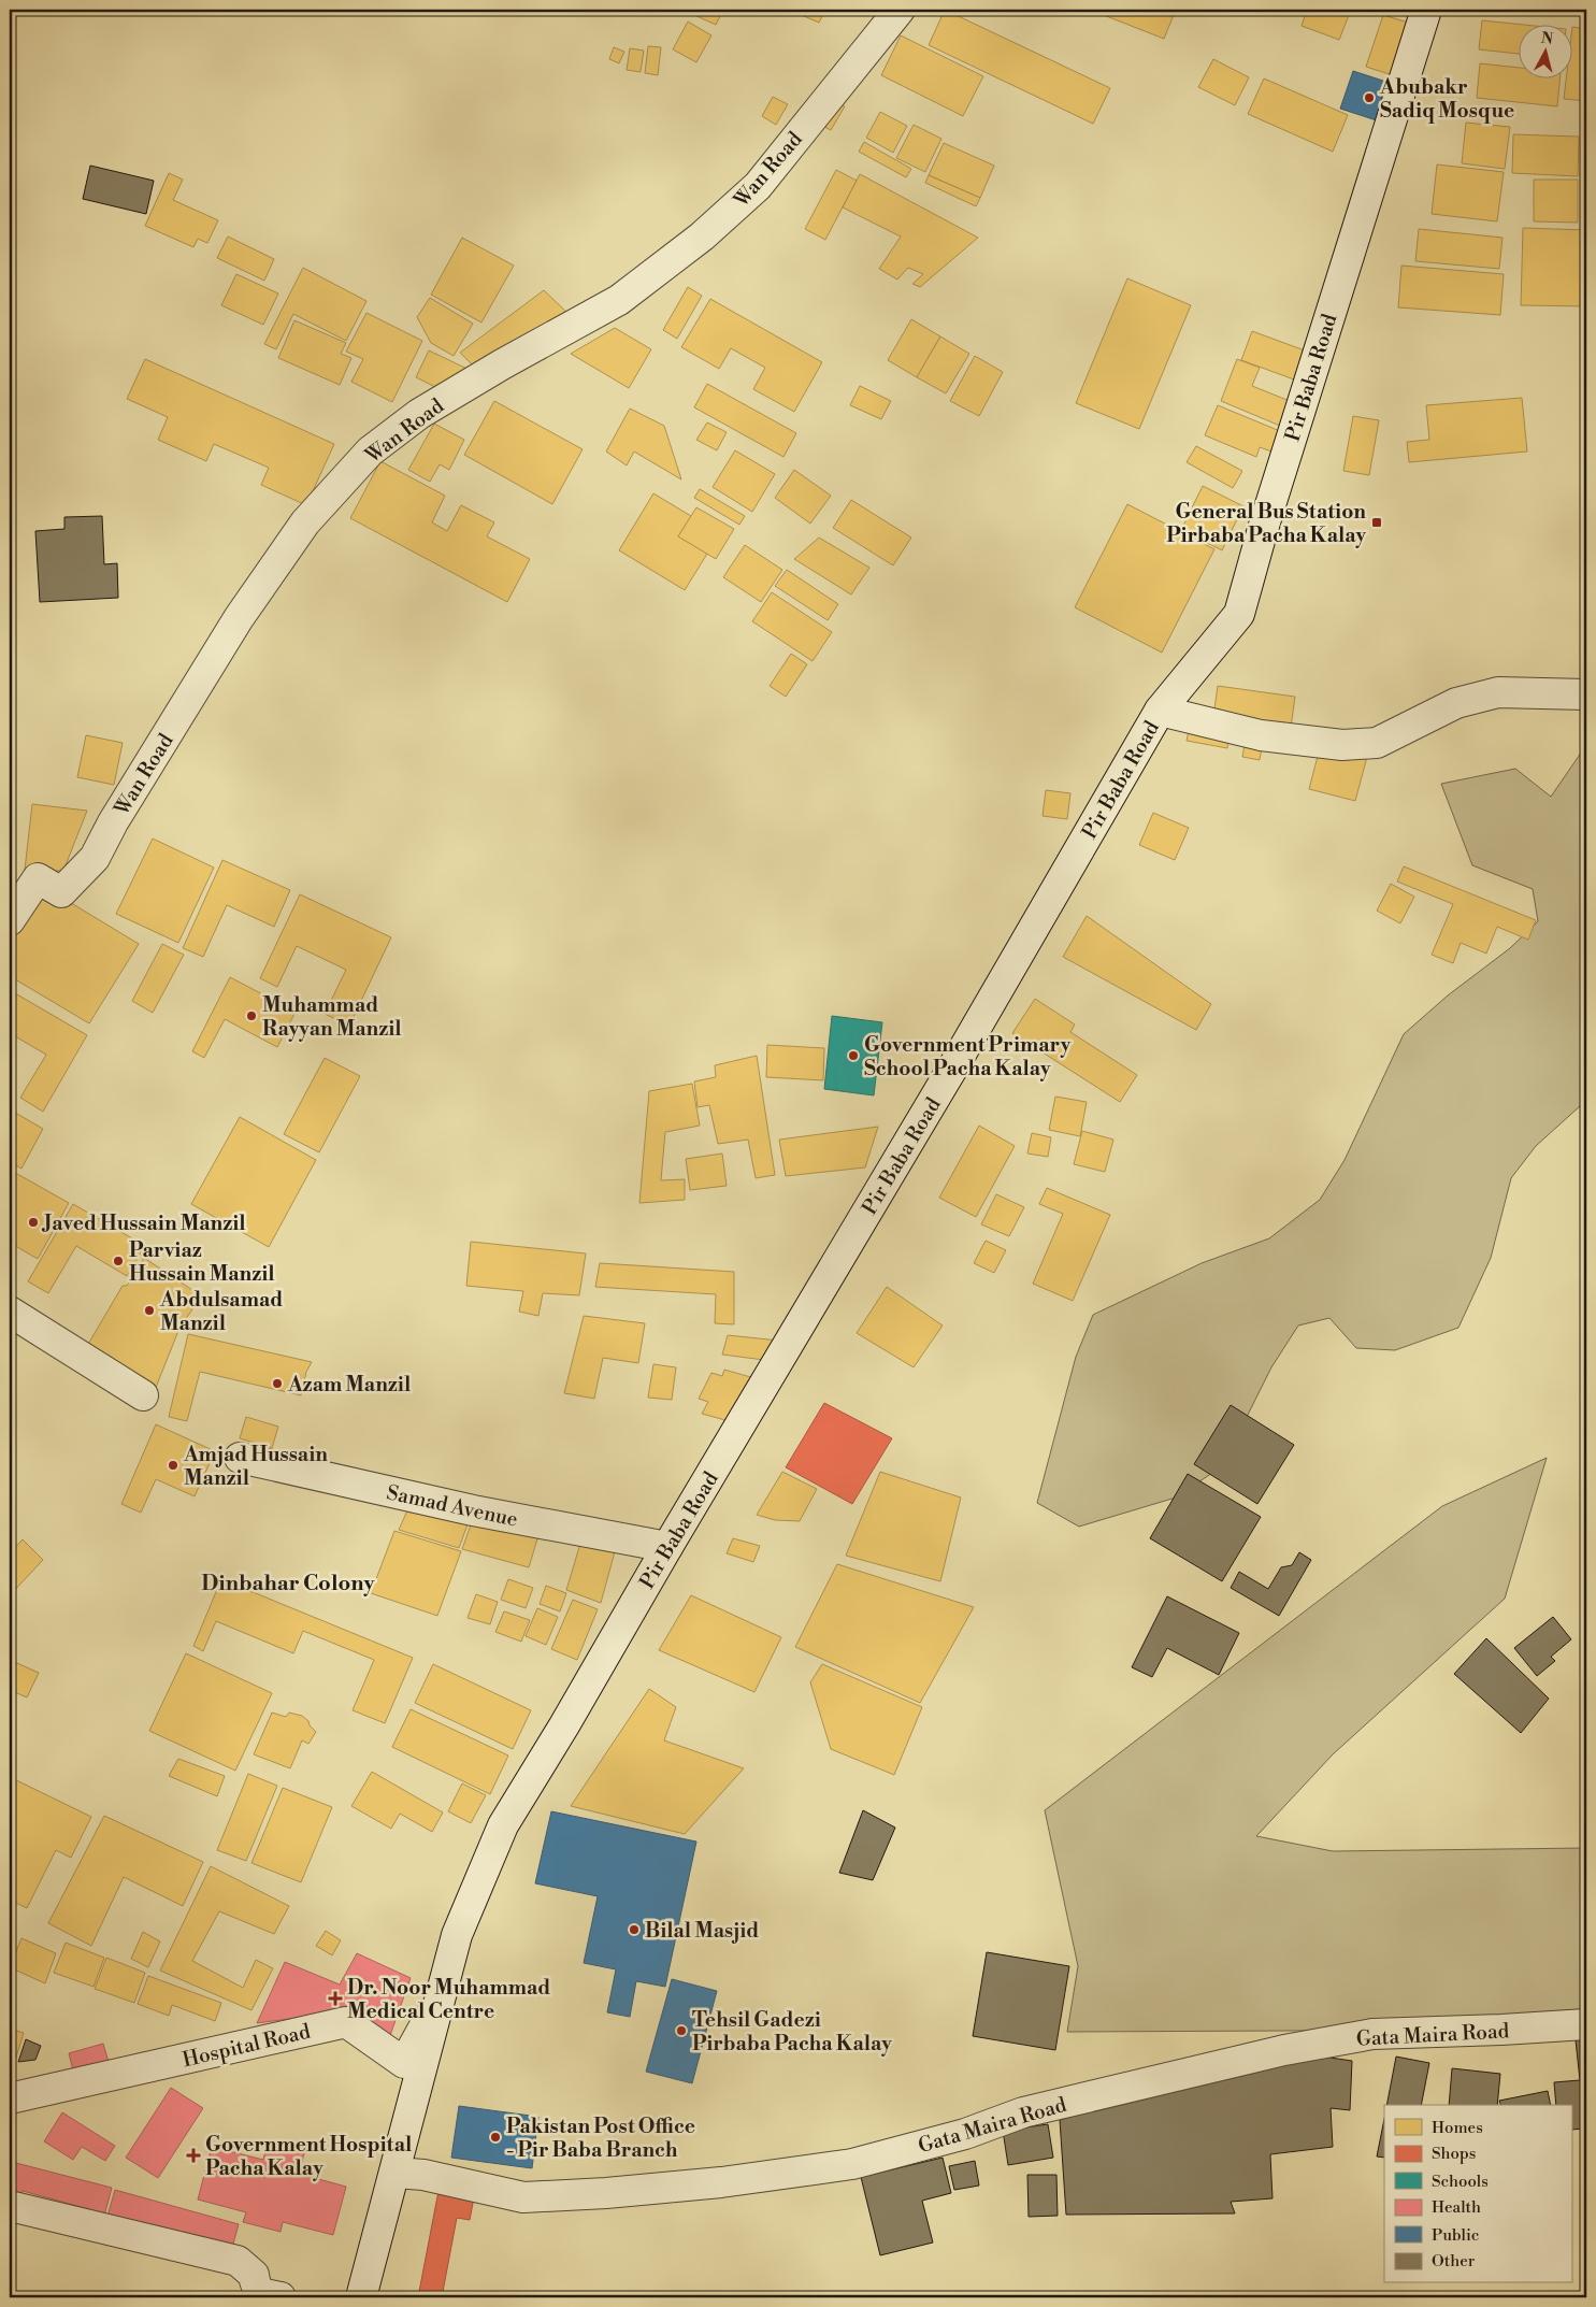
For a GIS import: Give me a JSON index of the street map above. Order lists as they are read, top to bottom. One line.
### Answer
{"streets":{"street":["Wan Road","Pir Baba Road","Samad Avenue","Gata Maira Road","Hospital Road"]},"crossings":[["Pir Baba Road","Samad Avenue"],["Pir Baba Road","Gata Maira Road"],["Pir Baba Road","Hospital Road"]],"districts":["Dinbahar Colony"],"places":{"other":["Abubakr Sadiq Mosque","Muhammad Rayyan Manzil","Government Primary School Pacha Kalay","Javed Hussain Manzil","Parviaz Hussain Manzil","Abdulsamad Manzil","Azam Manzil","Amjad Hussain Manzil","Bilal Masjid","Tehsil Gadezi Pirbaba Pacha Kalay","Pakistan Post Office - Pir Baba Branch"],"transit":["General Bus Station Pirbaba Pacha Kalay"],"health":["Dr. Noor Muhammad Medical Centre","Government Hospital Pacha Kalay"]},"legend":["Homes","Shops","Schools","Health","Public","Other"],"north":"top"}
